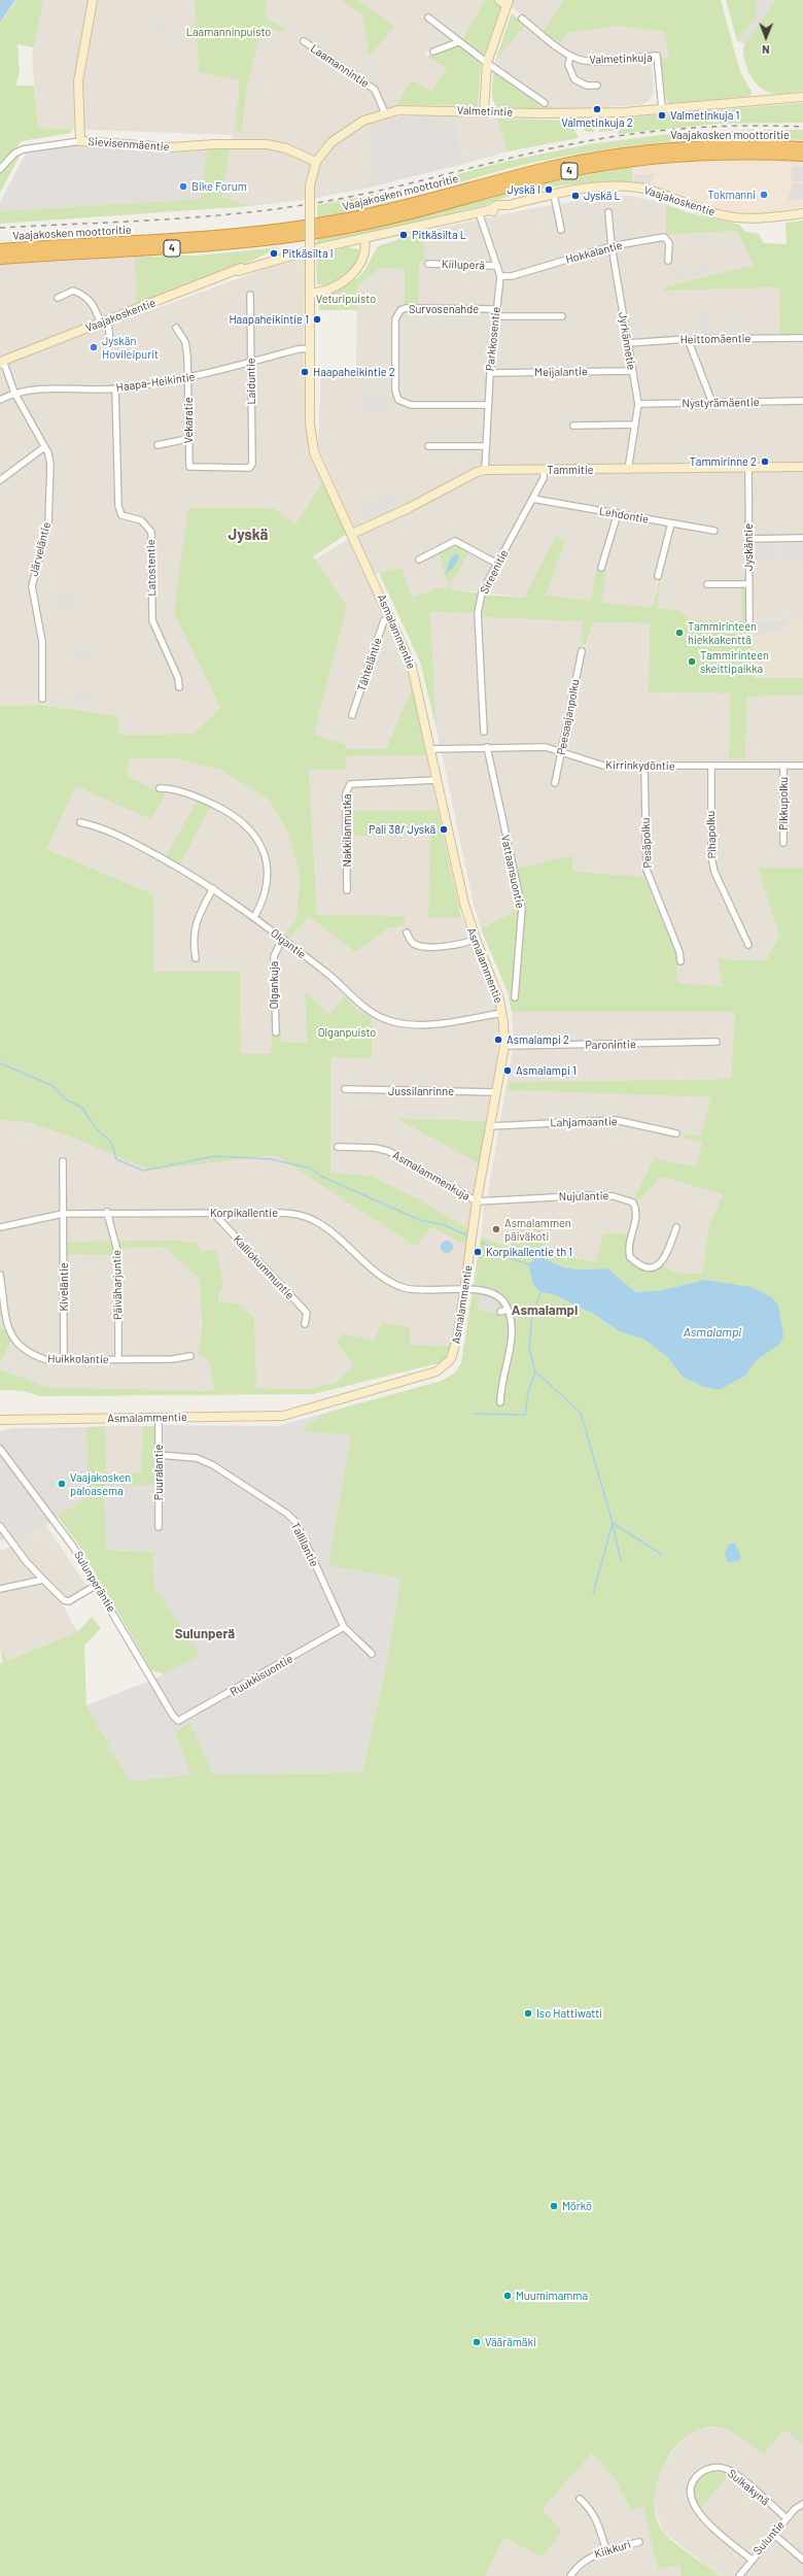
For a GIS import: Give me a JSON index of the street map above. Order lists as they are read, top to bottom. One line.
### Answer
{"streets":{"highway":["Vaajakosken moottoritie","4"],"street":["Valmetinkuja","Laamannintie","Valmetintie","Sievisenmäentie","Vaajakoskentie","Hokkalantie","Kiiluperä","Survosenahde","Parkkosentie","Heittomäentie","Jyrkännetie","Meijalantie","Laiduntie","Haapa-Heikintie","Nystyrämäentie","Vekaratie","Tammitie","Lehdontie","Jyskäntie","Järveläntie","Latostentie","Sireenitie","Asmalammentie","Tähteläntie","Peesaajanpolku","Kirrinkydöntie","Pikkupolku","Nakkilanmutka","Pihapolku","Pesäpolku","Vattaansuontie","Olgantie","Olgankuja","Paronintie","Jussilanrinne","Lahjamaantie","Asmalammenkuja","Nujulantie","Korpikallentie","Kalliokummuntie","Päiväharjuntie","Kiveläntie","Huikkolantie","Puuralantie","Tallilantie","Sulunperäntie","Ruukkisuontie","Sulkakynä","Suluntie","Kiikkuri"]},"crossings":[["Valmetinkuja","Valmetintie"],["Laamannintie","Valmetintie"],["Valmetintie","Sievisenmäentie"],["Valmetintie","Asmalammentie"],["Vaajakoskentie","Parkkosentie"],["Vaajakoskentie","Järveläntie"],["Hokkalantie","Parkkosentie"],["Hokkalantie","Jyrkännetie"],["Kiiluperä","Parkkosentie"],["Survosenahde","Parkkosentie"],["Parkkosentie","Meijalantie"],["Parkkosentie","Tammitie"],["Heittomäentie","Jyrkännetie"],["Jyrkännetie","Meijalantie"],["Jyrkännetie","Nystyrämäentie"],["Jyrkännetie","Tammitie"],["Laiduntie","Haapa-Heikintie"],["Laiduntie","Vekaratie"],["Haapa-Heikintie","Vekaratie"],["Haapa-Heikintie","Järveläntie"],["Haapa-Heikintie","Latostentie"],["Haapa-Heikintie","Asmalammentie"],["Tammitie","Jyskäntie"],["Tammitie","Sireenitie"],["Tammitie","Asmalammentie"],["Lehdontie","Sireenitie"],["Asmalammentie","Tähteläntie"],["Asmalammentie","Kirrinkydöntie"],["Asmalammentie","Nakkilanmutka"],["Asmalammentie","Olgantie"],["Asmalammentie","Paronintie"],["Asmalammentie","Jussilanrinne"],["Asmalammentie","Lahjamaantie"],["Asmalammentie","Asmalammenkuja"],["Asmalammentie","Nujulantie"],["Asmalammentie","Korpikallentie"],["Asmalammentie","Puuralantie"],["Peesaajanpolku","Kirrinkydöntie"],["Kirrinkydöntie","Pikkupolku"],["Kirrinkydöntie","Pihapolku"],["Kirrinkydöntie","Pesäpolku"],["Kirrinkydöntie","Vattaansuontie"],["Olgantie","Olgankuja"],["Asmalammenkuja","Nujulantie"],["Korpikallentie","Kalliokummuntie"],["Korpikallentie","Päiväharjuntie"],["Korpikallentie","Kiveläntie"],["Päiväharjuntie","Huikkolantie"],["Kiveläntie","Huikkolantie"],["Puuralantie","Tallilantie"],["Tallilantie","Ruukkisuontie"],["Sulunperäntie","Ruukkisuontie"],["Sulkakynä","Suluntie"]],"districts":["Jyskä","Asmalampi","Sulunperä"],"water":["Asmalampi"],"parks":["Laamanninpuisto","Veturipuisto","Olganpuisto"],"places":["Valmetinkuja 2","Valmetinkuja 1","Bike Forum","Jyskä I","Tokmanni","Jyskä L","Pitkäsilta L","Pitkäsilta I","Haapaheikintie 1","Jyskän Hovileipurit","Haapaheikintie 2","Tammirinne 2","Tammirinteen hiekkakenttä","Tammirinteen skeittipaikka","Pali 38/ Jyskä","Asmalampi 2","Asmalampi 1","Asmalammen päiväkoti","Korpikallentie th 1","Vaajakosken paloasema","Iso Hattiwatti","Mörkö","Muumimamma","Väärämäki"],"north":"bottom"}
